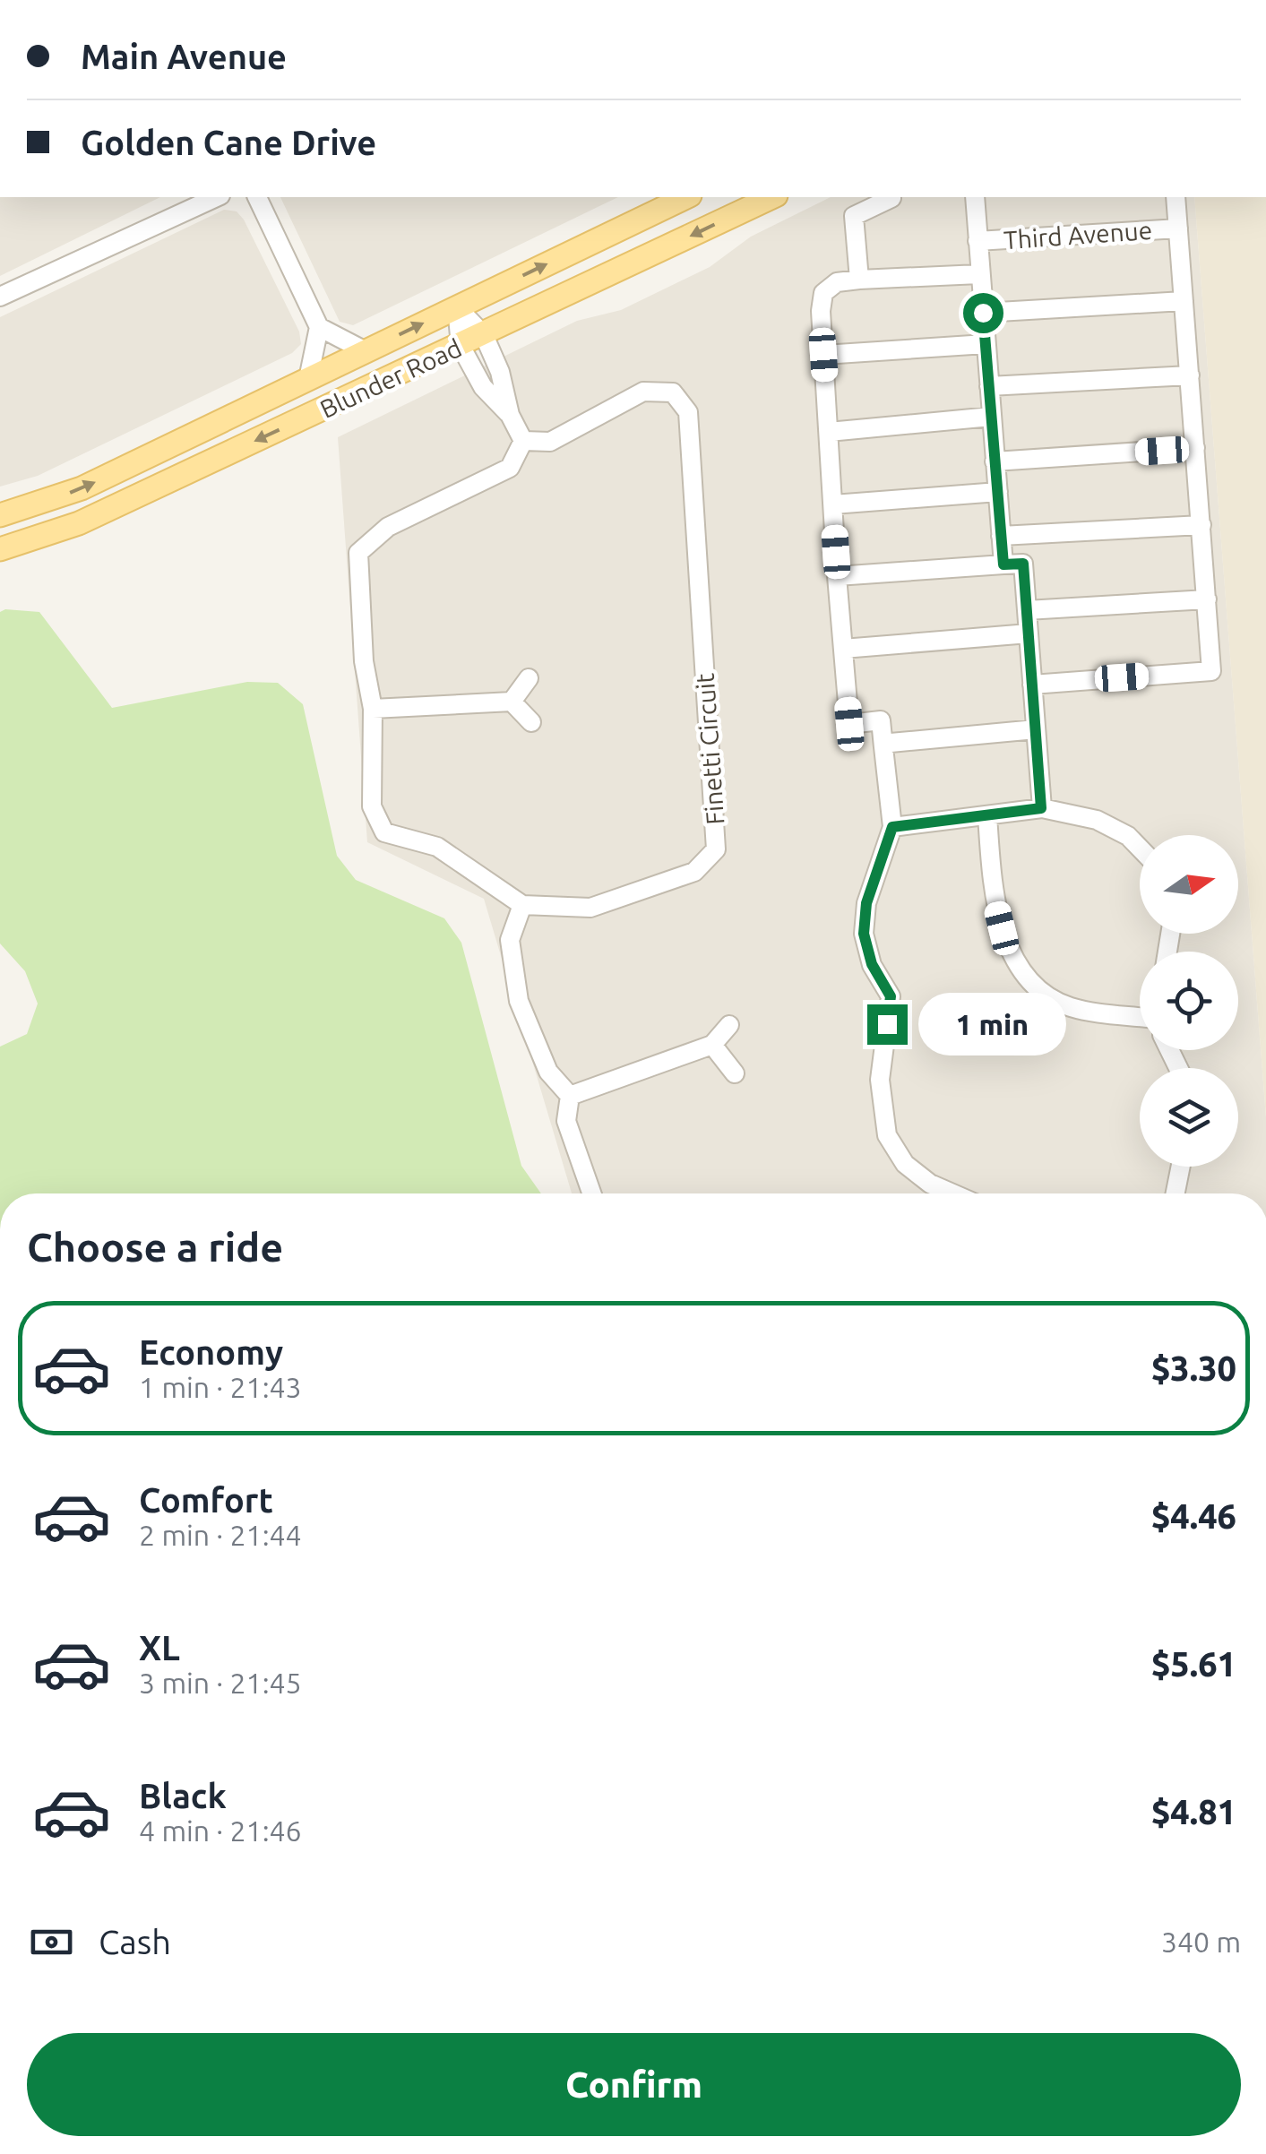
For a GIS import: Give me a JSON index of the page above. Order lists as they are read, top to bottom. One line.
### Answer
{"streets":{"main road":["Blunder Road"],"street":["Third Avenue","Finetti Circuit"]},"north":"right","page":{"banner":["Main Avenue","Golden Cane Drive"],"bubble":"1 min","heading":"Choose a ride","list":[{"name":"Economy","note":"1 min · 21:43","value":"$3.30"},{"name":"Comfort","note":"2 min · 21:44","value":"$4.46"},{"name":"XL","note":"3 min · 21:45","value":"$5.61"},{"name":"Black","note":"4 min · 21:46","value":"$4.81"}],"pay":["Cash","340 m"],"buttons":"Confirm"}}
